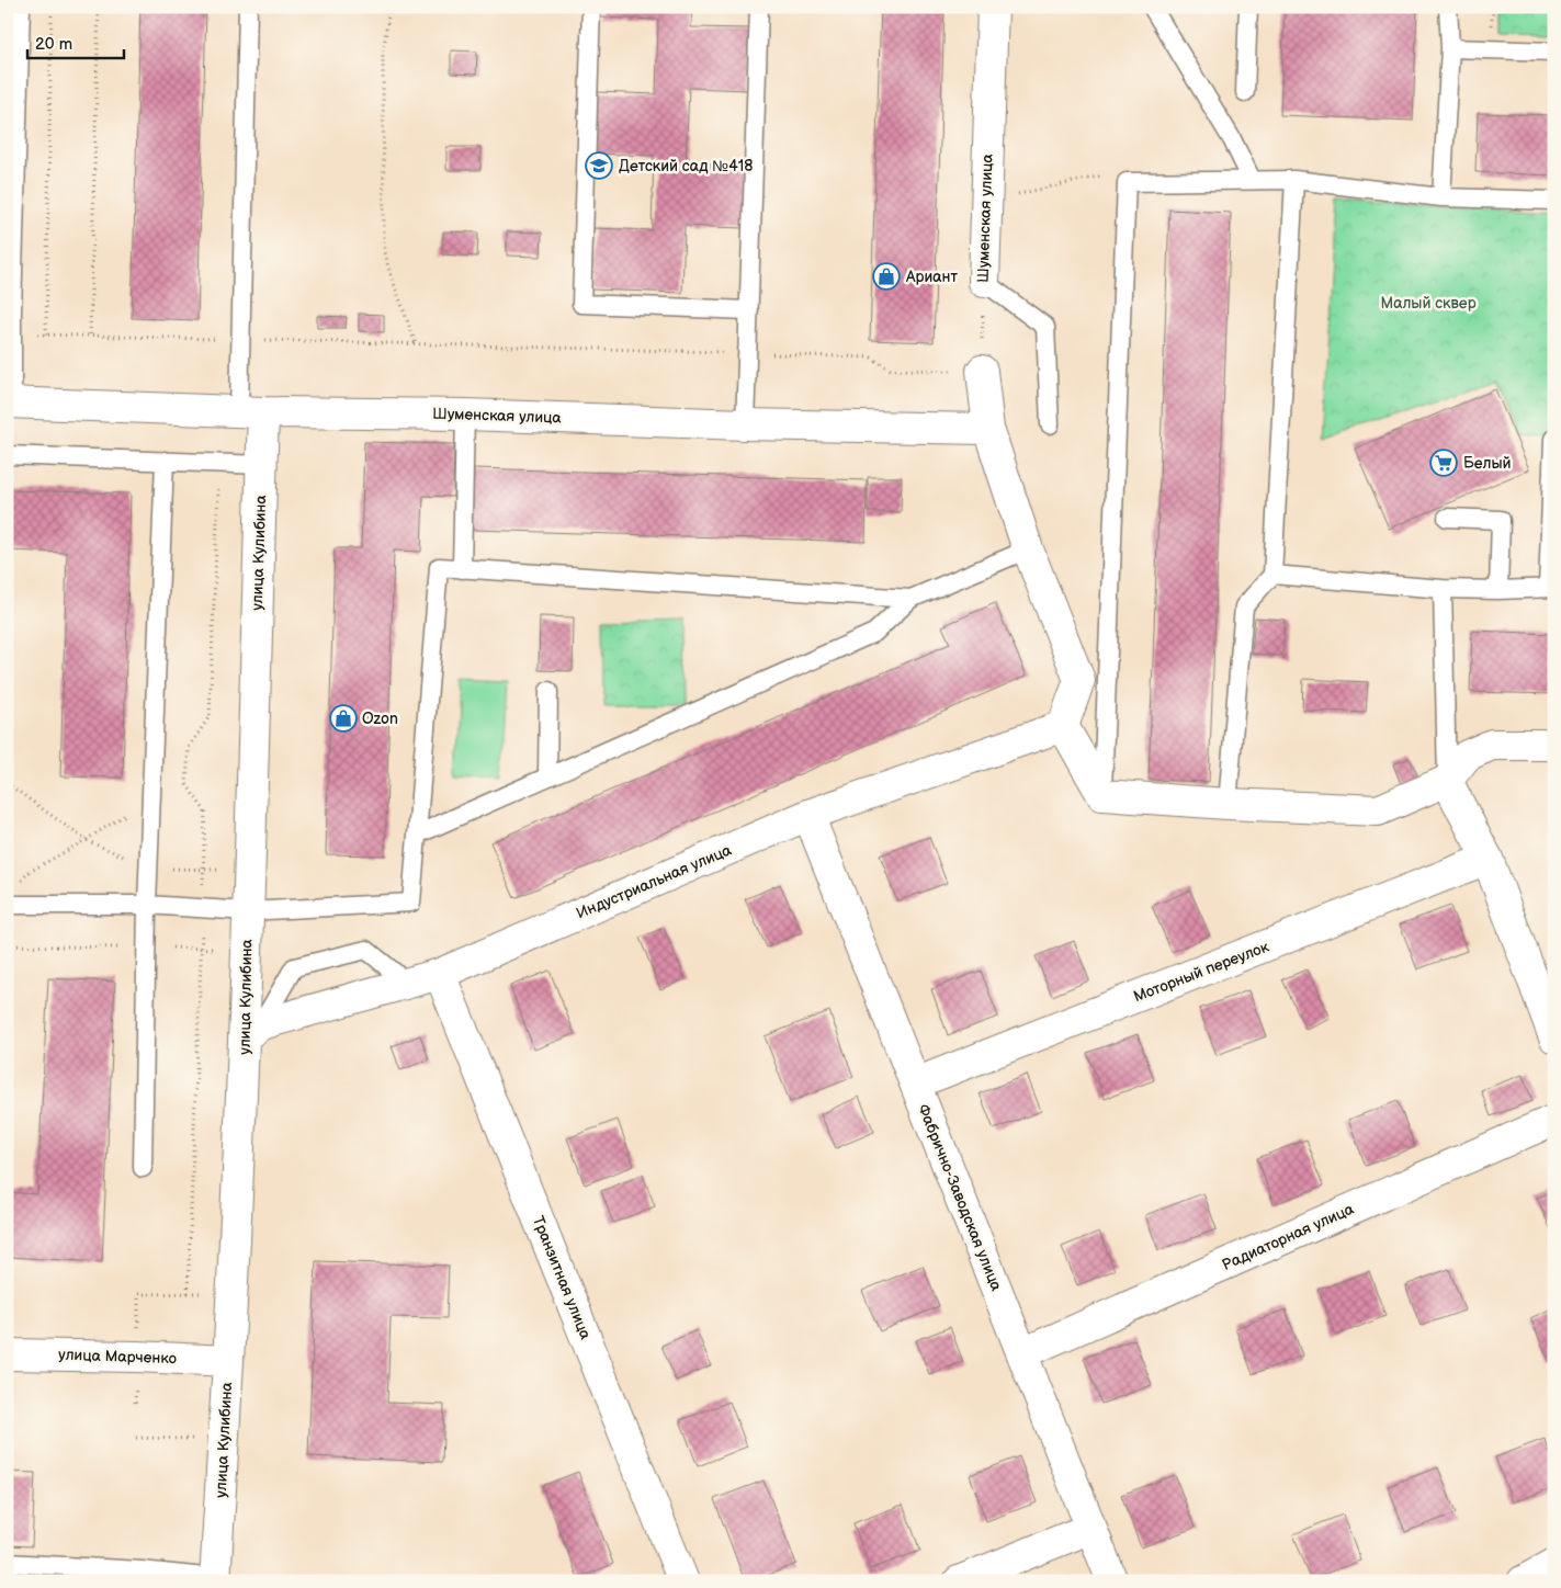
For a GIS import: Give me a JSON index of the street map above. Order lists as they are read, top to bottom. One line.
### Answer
{"streets":{"street":["Шуменская улица","улица Кулибина","Индустриальная улица","Моторный переулок","Фабрично-Заводская улица","Радиаторная улица","Транзитная улица","улица Марченко"]},"crossings":[["Шуменская улица","улица Кулибина"],["улица Кулибина","Индустриальная улица"],["улица Кулибина","улица Марченко"],["Индустриальная улица","Фабрично-Заводская улица"],["Индустриальная улица","Транзитная улица"],["Моторный переулок","Фабрично-Заводская улица"],["Фабрично-Заводская улица","Радиаторная улица"]],"parks":["Малый сквер"],"places":{"school or university":["Детский сад №418"],"shop":["Ариант","Ozon"],"supermarket":["Белый"]},"scale_bar":"20 m"}
